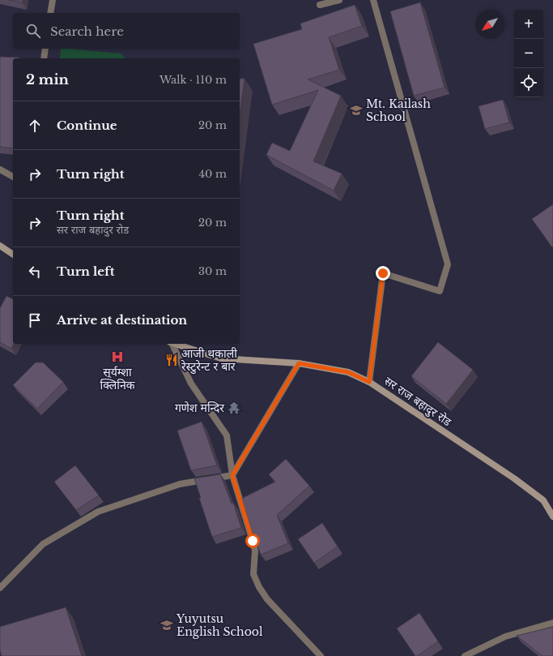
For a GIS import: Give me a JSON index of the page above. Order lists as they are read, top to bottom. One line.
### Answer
{"streets":{"street":["सर राज बहादुर रोड"]},"places":{"school or university":["Mt. Kailash School","Yuyutsu English School"],"hospital":["सूर्यम्शा क्लिनिक"],"restaurant":["आजी थकाली रेस्टुरेन्ट र बार"],"temple":["गणेश मन्दिर"]},"north":"bottom left","page":{"map_buttons":["+","−"],"search":"Search here","heading":["2 min","Walk · 110 m"],"list":[["Continue","20 m"],["Turn right","40 m"],["Turn right","सर राज बहादुर रोड","20 m"],["Turn left","30 m"],"Arrive at destination"]}}
